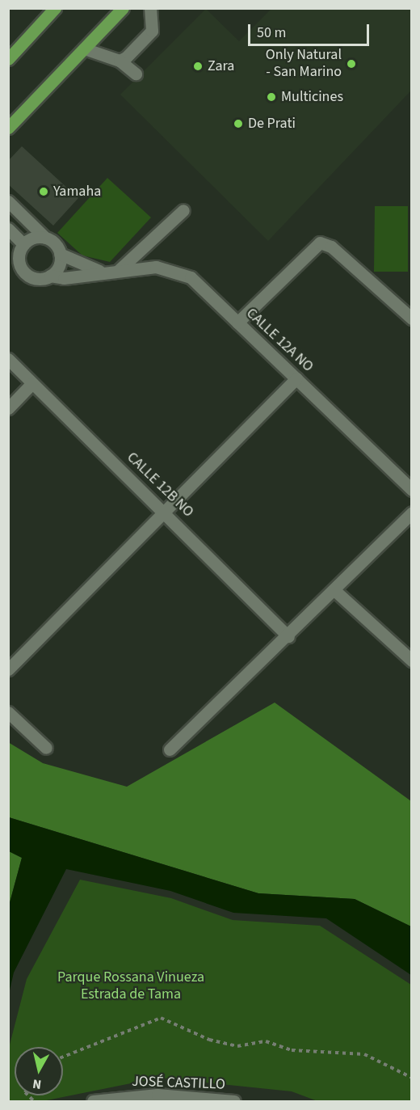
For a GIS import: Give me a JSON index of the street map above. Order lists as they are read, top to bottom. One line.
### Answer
{"streets":{"street":["CALLE 12A NO","CALLE 12B NO","JOSÉ CASTILLO"]},"parks":["Parque Rossana Vinueza Estrada de Tama"],"places":["Only Natural - San Marino","Zara","Multicines","De Prati","Yamaha"],"scale_bar":"50 m","north":"bottom"}
